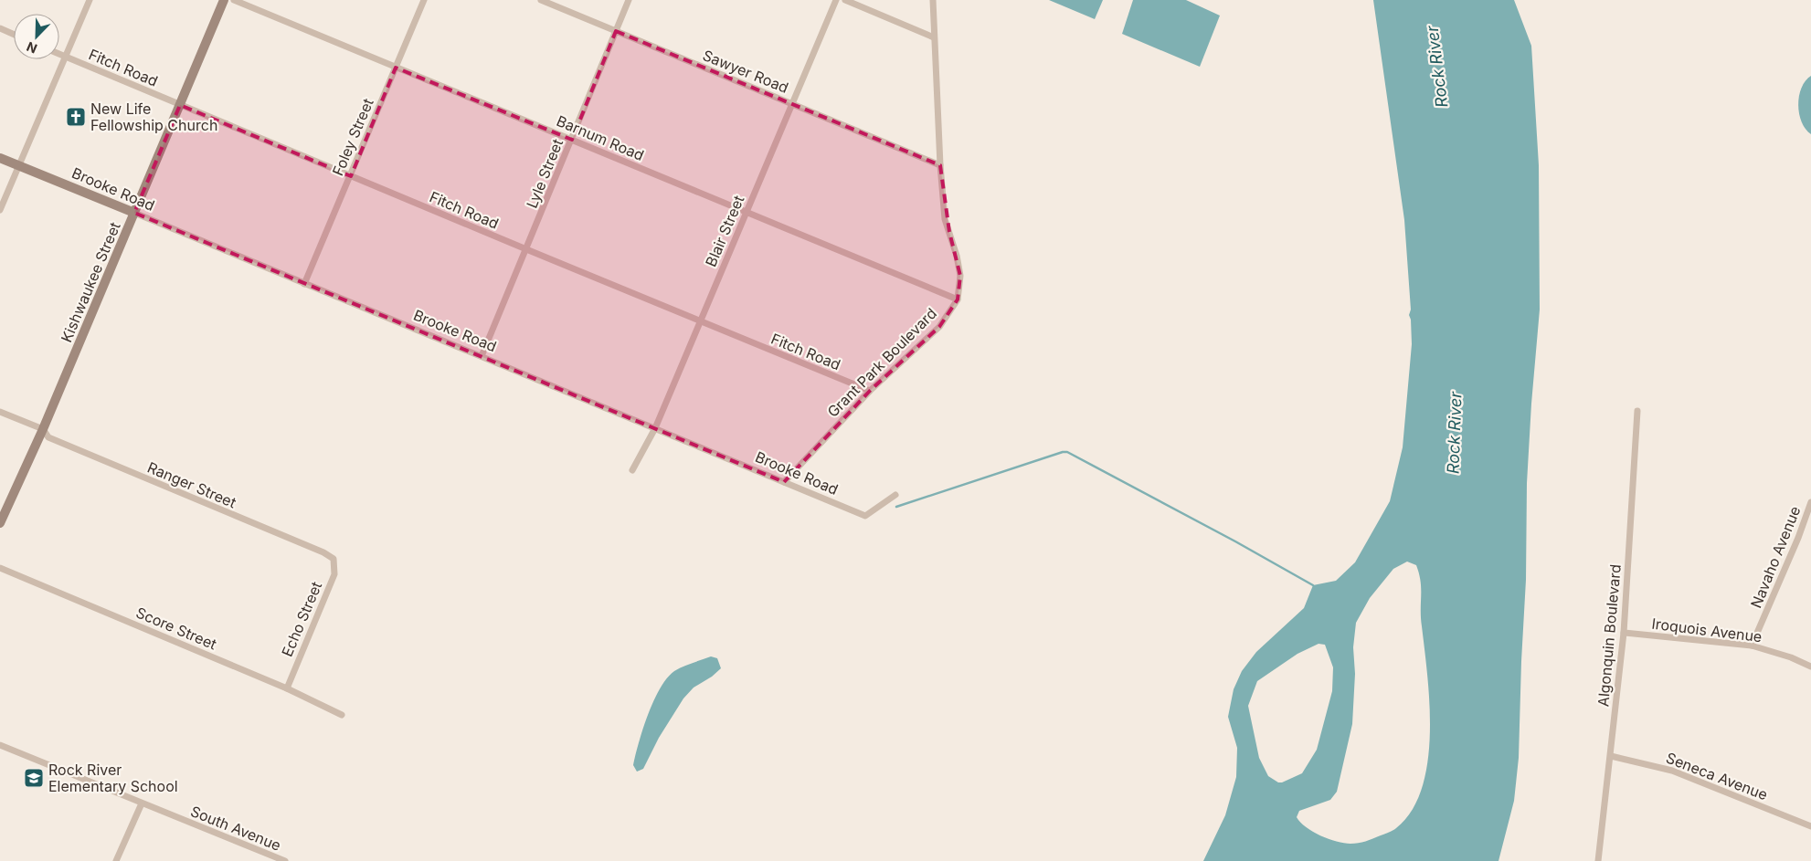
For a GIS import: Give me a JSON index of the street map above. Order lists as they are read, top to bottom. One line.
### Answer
{"streets":{"street":["Fitch Road","Sawyer Road","Foley Street","Barnum Road","Lyle Street","Brooke Road","Blair Street","Kishwaukee Street","Grant Park Boulevard","Ranger Street","Navaho Avenue","Echo Street","Score Street","Iroquois Avenue","Algonquin Boulevard","Seneca Avenue","South Avenue"]},"crossings":[["Fitch Road","Foley Street"],["Fitch Road","Lyle Street"],["Fitch Road","Blair Street"],["Fitch Road","Kishwaukee Street"],["Fitch Road","Grant Park Boulevard"],["Sawyer Road","Lyle Street"],["Sawyer Road","Blair Street"],["Sawyer Road","Grant Park Boulevard"],["Foley Street","Barnum Road"],["Foley Street","Brooke Road"],["Barnum Road","Lyle Street"],["Barnum Road","Blair Street"],["Barnum Road","Grant Park Boulevard"],["Lyle Street","Brooke Road"],["Brooke Road","Blair Street"],["Brooke Road","Kishwaukee Street"],["Brooke Road","Grant Park Boulevard"],["Kishwaukee Street","Ranger Street"],["Ranger Street","Echo Street"],["Navaho Avenue","Iroquois Avenue"],["Echo Street","Score Street"],["Iroquois Avenue","Algonquin Boulevard"],["Algonquin Boulevard","Seneca Avenue"]],"water":["Rock River"],"places":{"church":["New Life Fellowship Church"],"school or university":["Rock River Elementary School"]},"north":"bottom left"}
